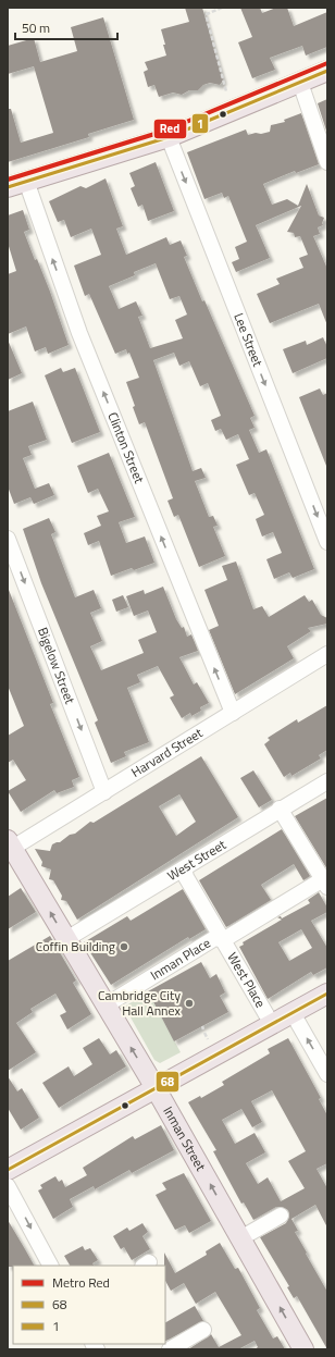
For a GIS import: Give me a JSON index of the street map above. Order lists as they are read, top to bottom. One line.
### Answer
{"streets":{"main road":["Inman Street"],"street":["Lee Street","Clinton Street","Bigelow Street","Harvard Street","West Street","Inman Place","West Place"]},"crossings":[["Clinton Street","Harvard Street"],["Bigelow Street","Harvard Street"],["Harvard Street","Inman Street"],["West Street","West Place"],["West Street","Inman Street"],["Inman Place","West Place"],["Inman Place","Inman Street"]],"one_way":["Lee Street","Clinton Street","Bigelow Street","Inman Street"],"places":["Coffin Building","Cambridge City Hall Annex"],"lines":["metro line Red","transit line 1","transit line 68"],"legend":["Metro Red","68","1"],"scale_bar":"50 m"}
